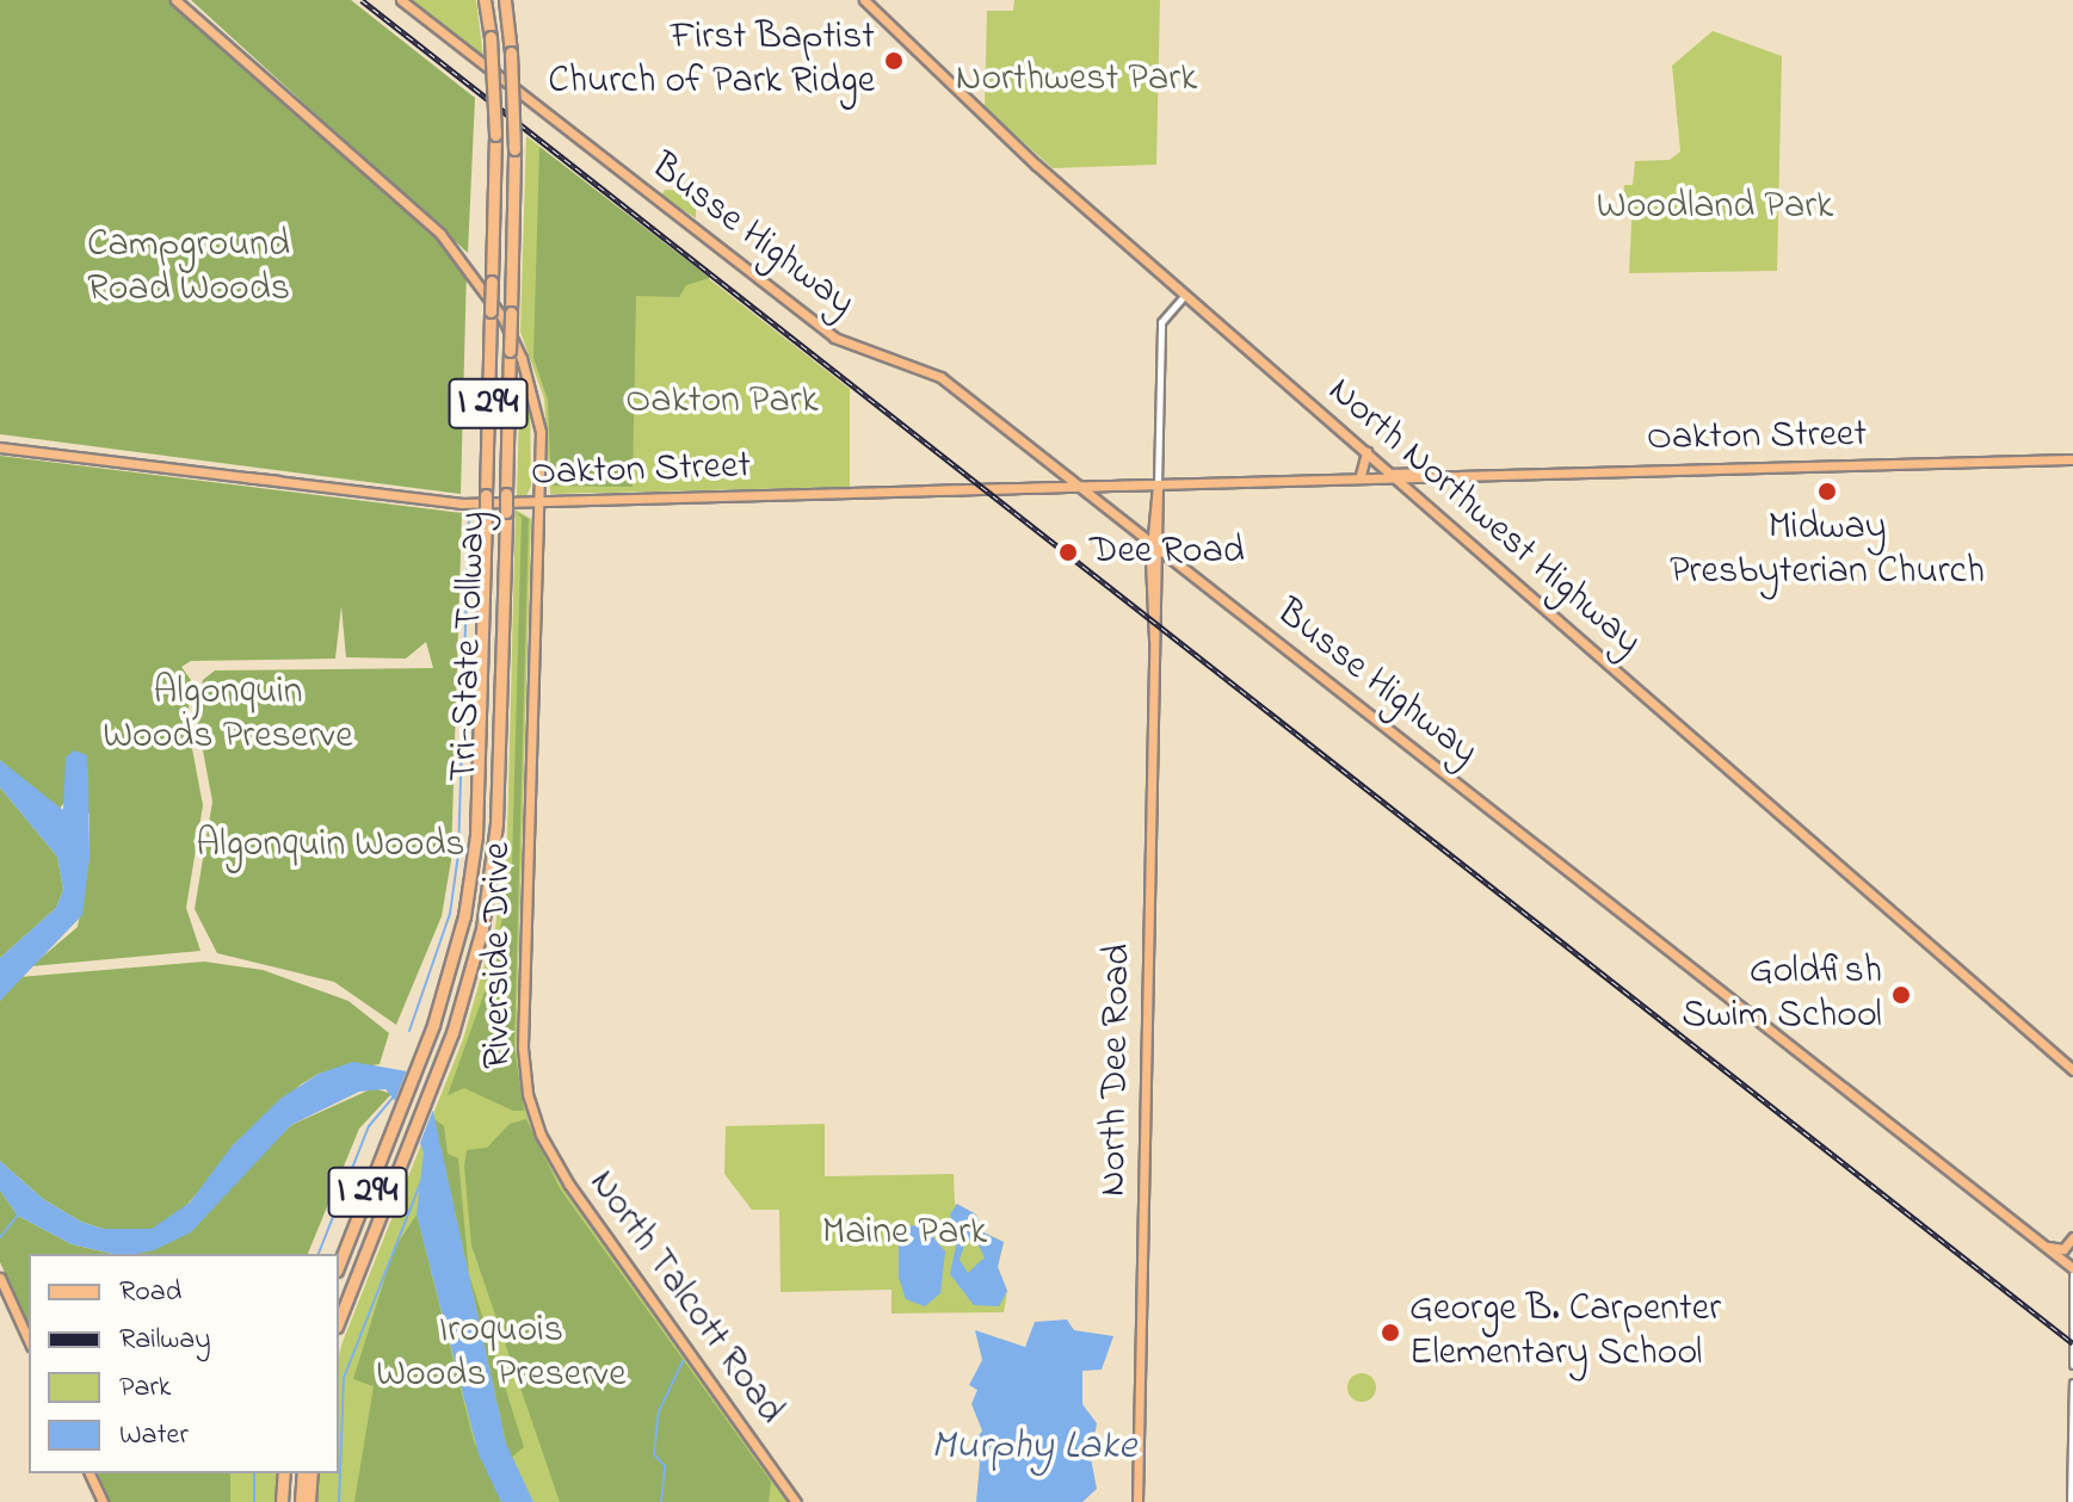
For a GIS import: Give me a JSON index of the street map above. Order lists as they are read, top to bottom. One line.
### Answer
{"streets":{"highway":["I 294","Tri-State Tollway"],"main road":["Busse Highway","Oakton Street","North Northwest Highway","Riverside Drive","North Dee Road","North Talcott Road"]},"crossings":[["Busse Highway","Oakton Street"],["Busse Highway","North Dee Road"],["Oakton Street","North Northwest Highway"],["Oakton Street","Riverside Drive"],["Oakton Street","North Dee Road"],["North Northwest Highway","North Dee Road"],["Riverside Drive","North Talcott Road"]],"water":["Murphy Lake"],"parks":["Northwest Park","Woodland Park","Campground Road Woods","Oakton Park","Algonquin Woods Preserve","Algonquin Woods","Maine Park","Iroquois Woods Preserve"],"places":["First Baptist Church of Park Ridge","Midway Presbyterian Church","Dee Road","Goldfish Swim School","George B. Carpenter Elementary School"],"legend":["Road","Railway","Park","Water"]}
